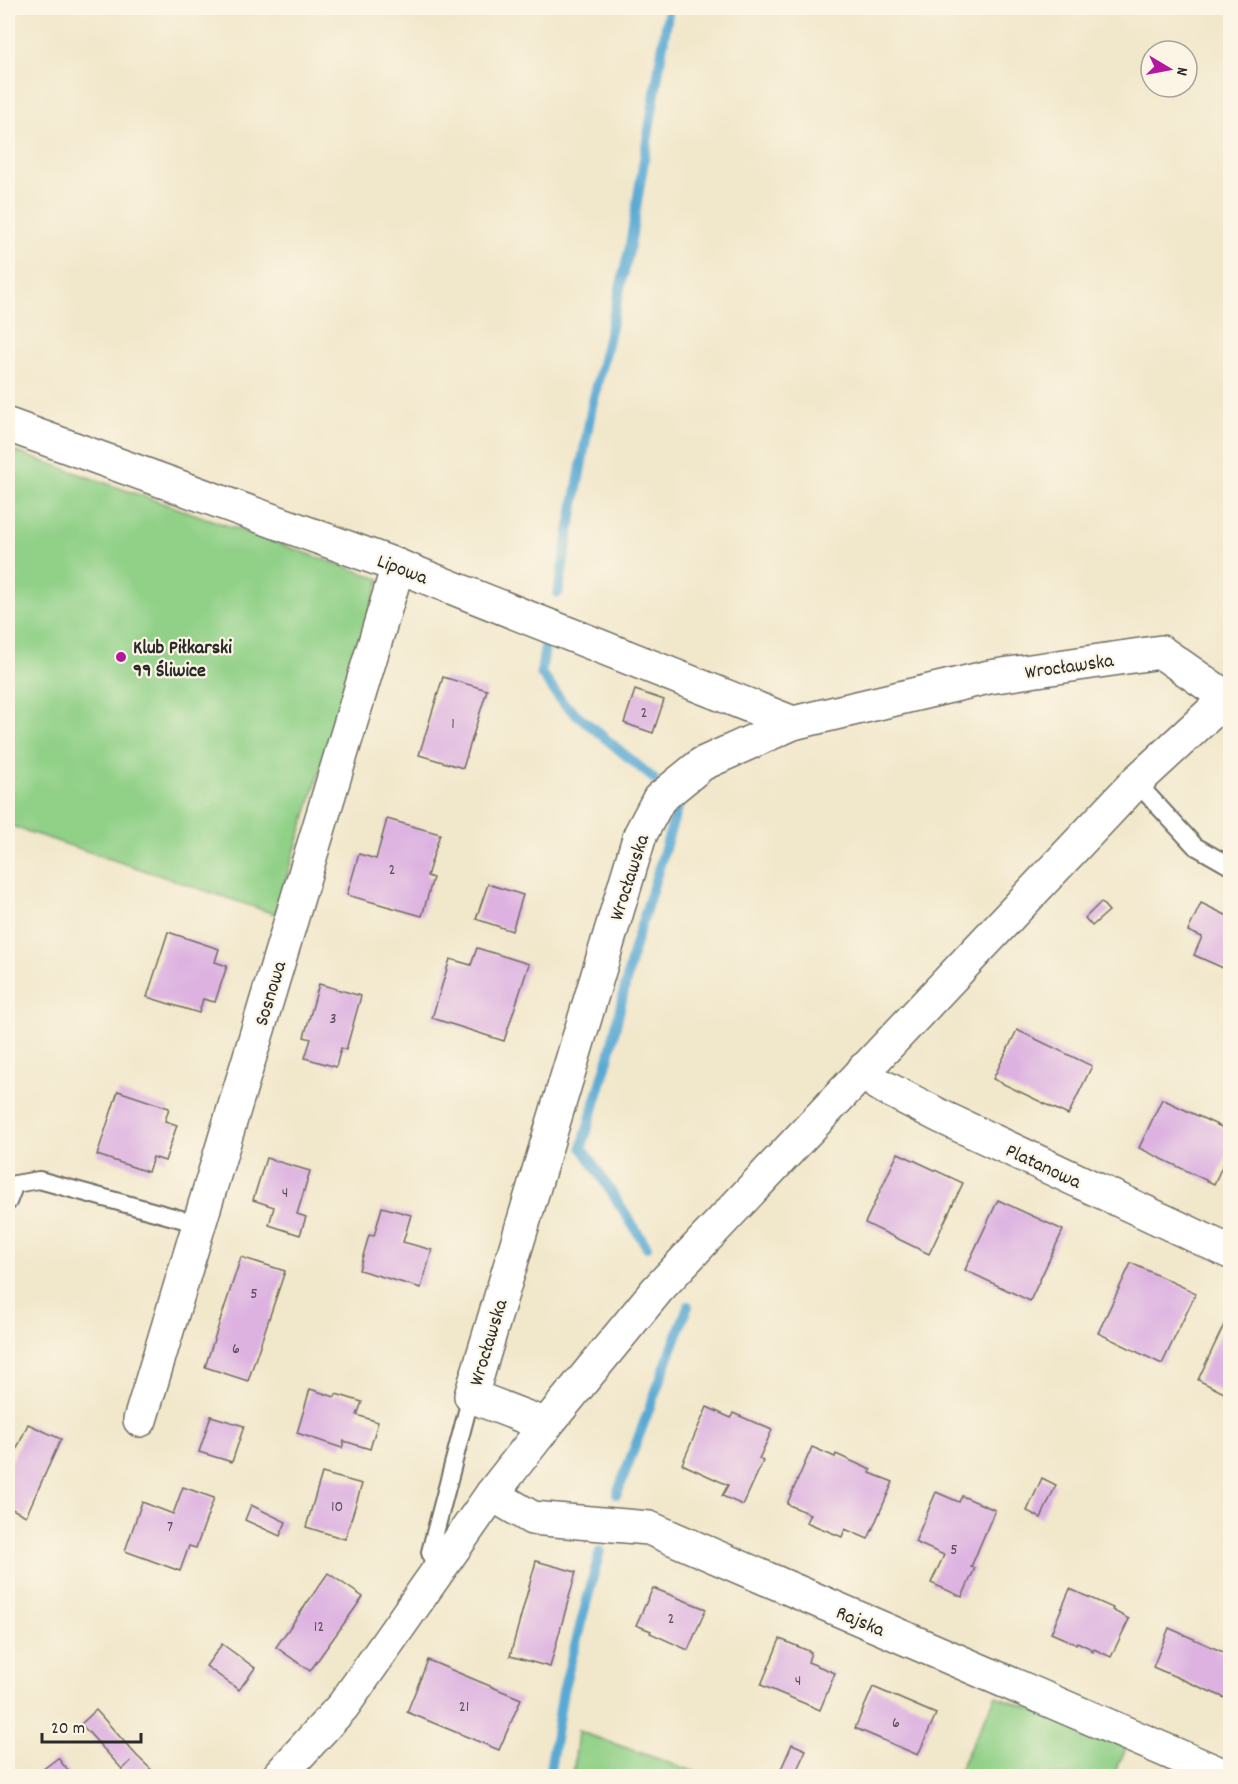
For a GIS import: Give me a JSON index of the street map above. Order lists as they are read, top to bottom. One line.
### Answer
{"streets":{"street":["Lipowa","Wrocławska","Sosnowa","Platanowa","Rajska"]},"crossings":[["Lipowa","Wrocławska"],["Lipowa","Sosnowa"],["Wrocławska","Platanowa"],["Wrocławska","Rajska"]],"places":["Klub Piłkarski 99 Śliwice"],"house_numbers":["2","1","2","3","4","5","6","10","7","5","2","12","4","21","6"],"scale_bar":"20 m","north":"right"}
